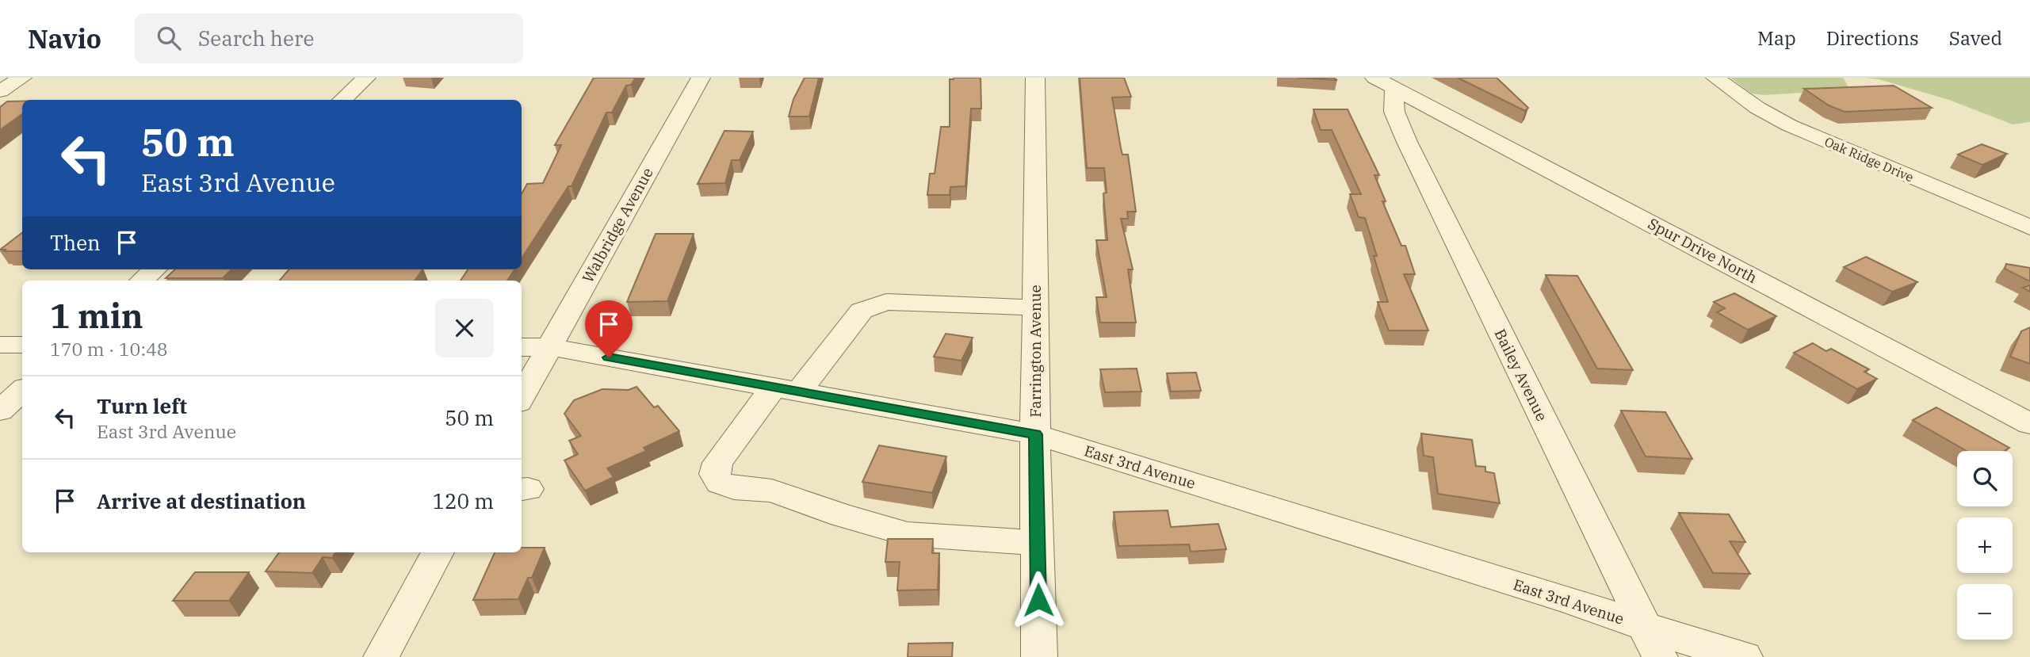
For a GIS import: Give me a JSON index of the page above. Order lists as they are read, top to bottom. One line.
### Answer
{"streets":{"street":["Oak Ridge Drive","Walbridge Avenue","Spur Drive North","Farrington Avenue","Bailey Avenue","East 3rd Avenue"]},"crossings":[["Walbridge Avenue","East 3rd Avenue"],["Spur Drive North","Bailey Avenue"],["Farrington Avenue","East 3rd Avenue"],["Bailey Avenue","East 3rd Avenue"]],"page":{"header":"Navio","search":"Search here","nav":["Map","Directions","Saved"],"turn":["50 m","East 3rd Avenue"],"then":"Then","heading":["1 min","170 m · 10:48"],"list":[{"name":"Turn left","note":"East 3rd Avenue","value":"50 m"},{"name":"Arrive at destination","value":"120 m"}],"map_buttons":["+","−"]}}
